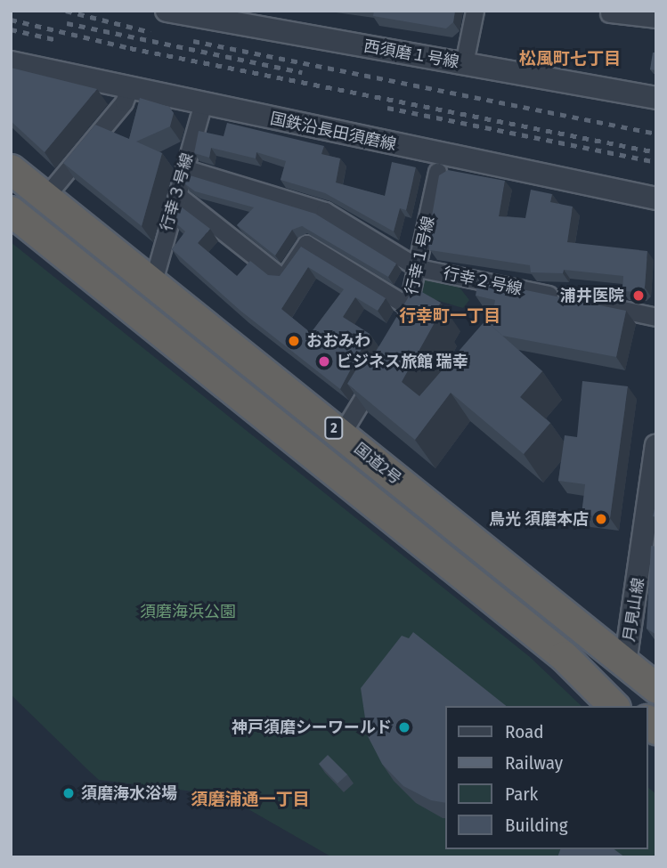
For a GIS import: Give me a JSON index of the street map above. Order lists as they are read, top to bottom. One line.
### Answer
{"streets":{"highway":["2","国道2号"],"street":["西須磨１号線","国鉄沿長田須磨線","行幸３号線","行幸１号線","行幸２号線","月見山線"]},"crossings":[["国鉄沿長田須磨線","行幸３号線"],["行幸３号線","行幸２号線"],["行幸３号線","国道2号"],["行幸１号線","行幸２号線"],["国道2号","月見山線"]],"districts":["松風町七丁目","行幸町一丁目","須磨浦通一丁目"],"parks":["須磨海浜公園"],"places":["浦井医院","おおみわ","ビジネス旅館 瑞幸","鳥光 須磨本店","神戸須磨シーワールド","須磨海水浴場"],"legend":["Road","Railway","Park","Building"]}
